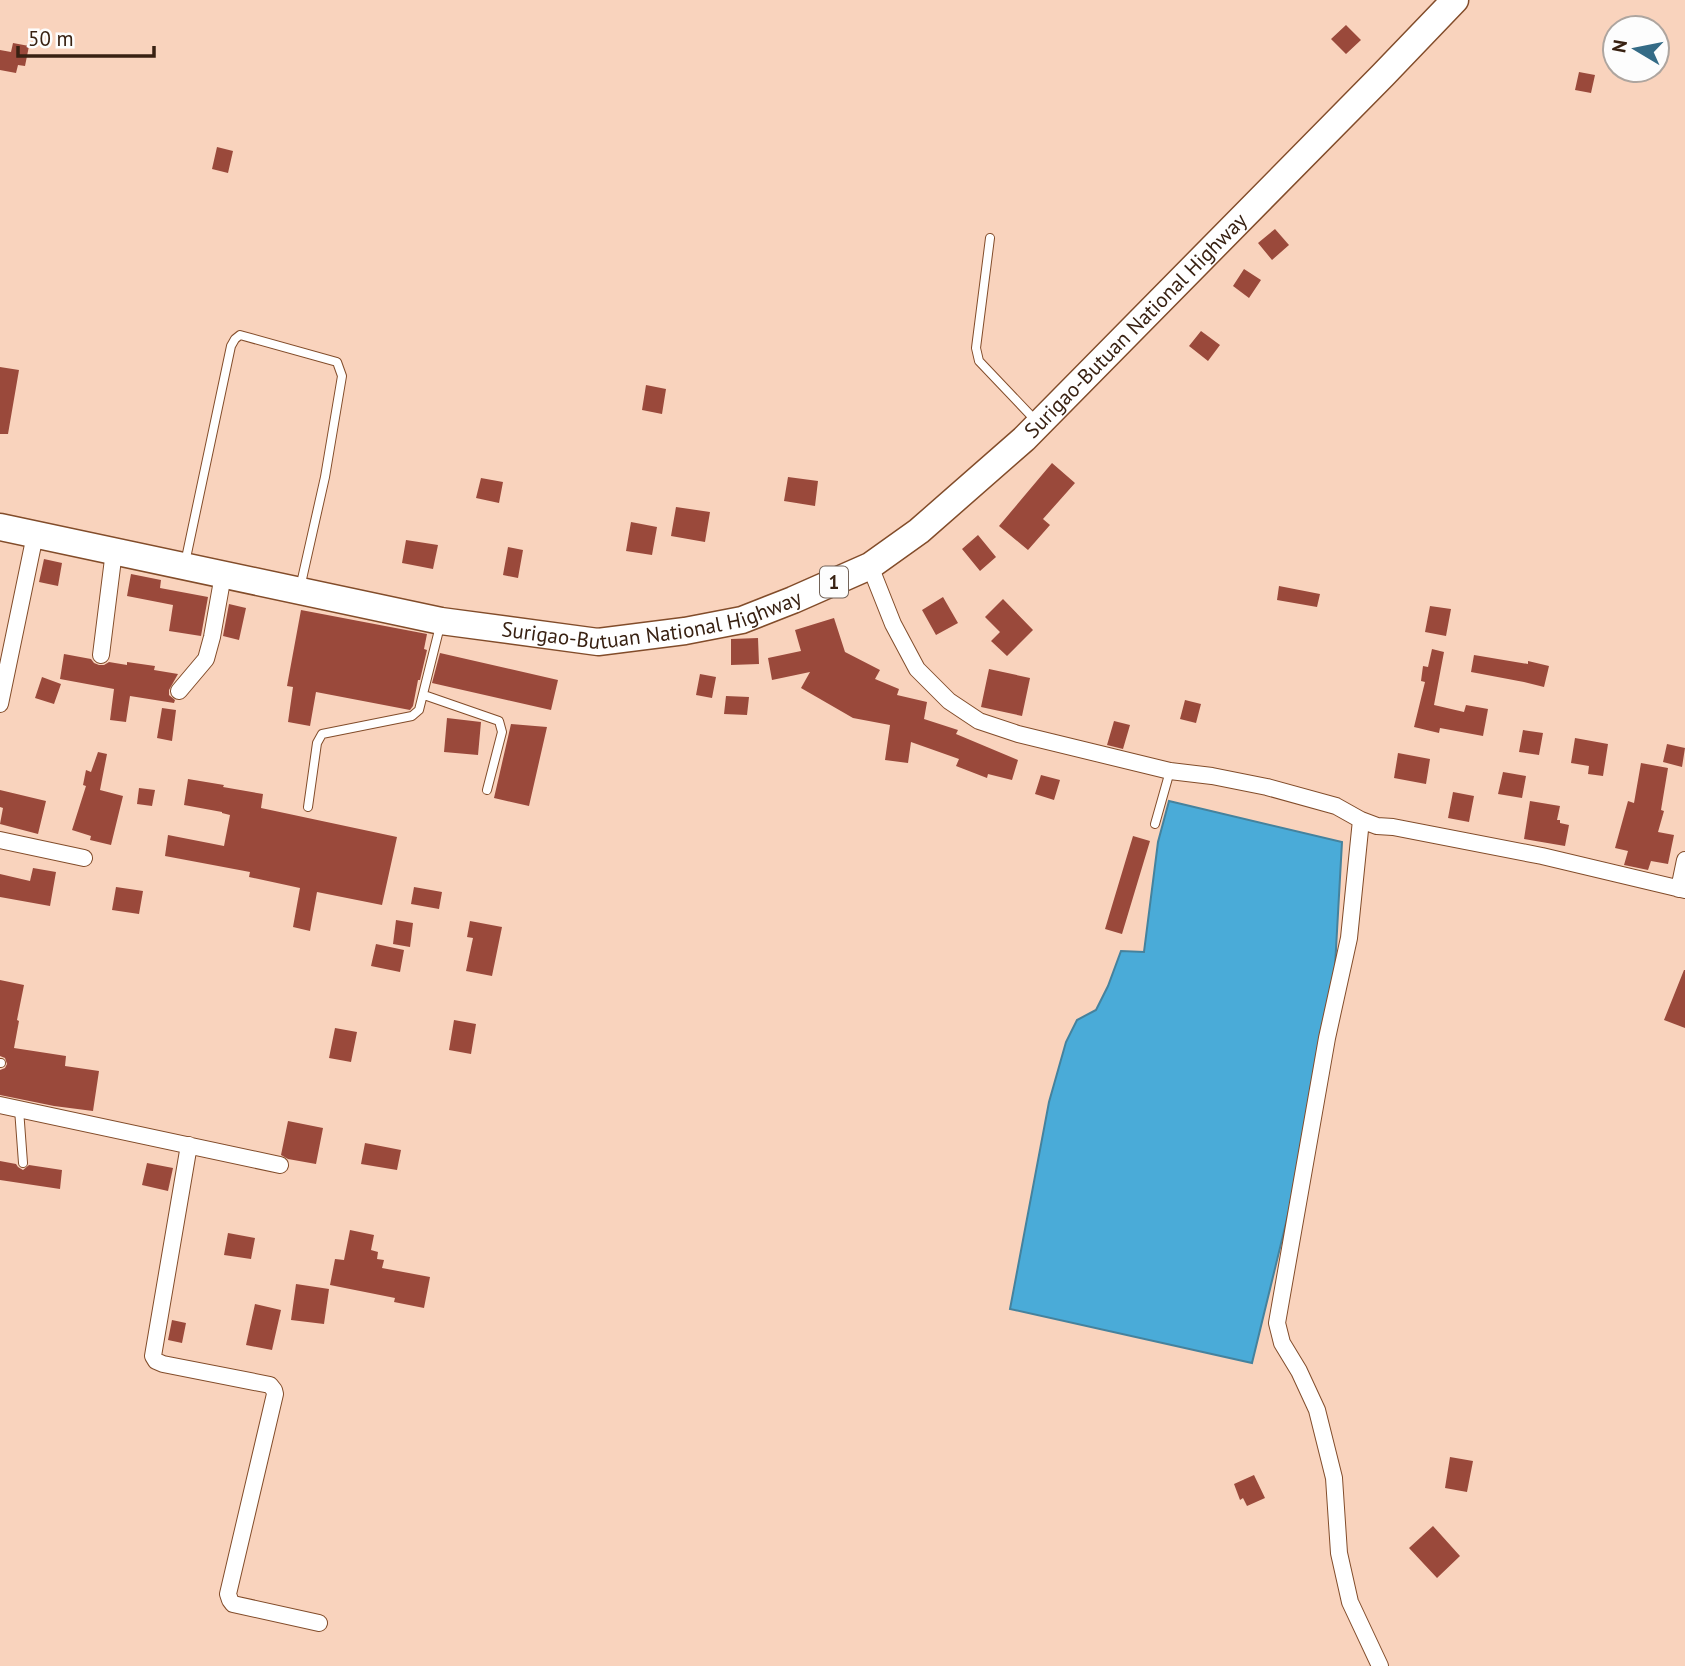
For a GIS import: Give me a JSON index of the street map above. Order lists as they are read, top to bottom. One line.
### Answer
{"streets":{"highway":["Surigao-Butuan National Highway","1"]},"scale_bar":"50 m","north":"left"}
